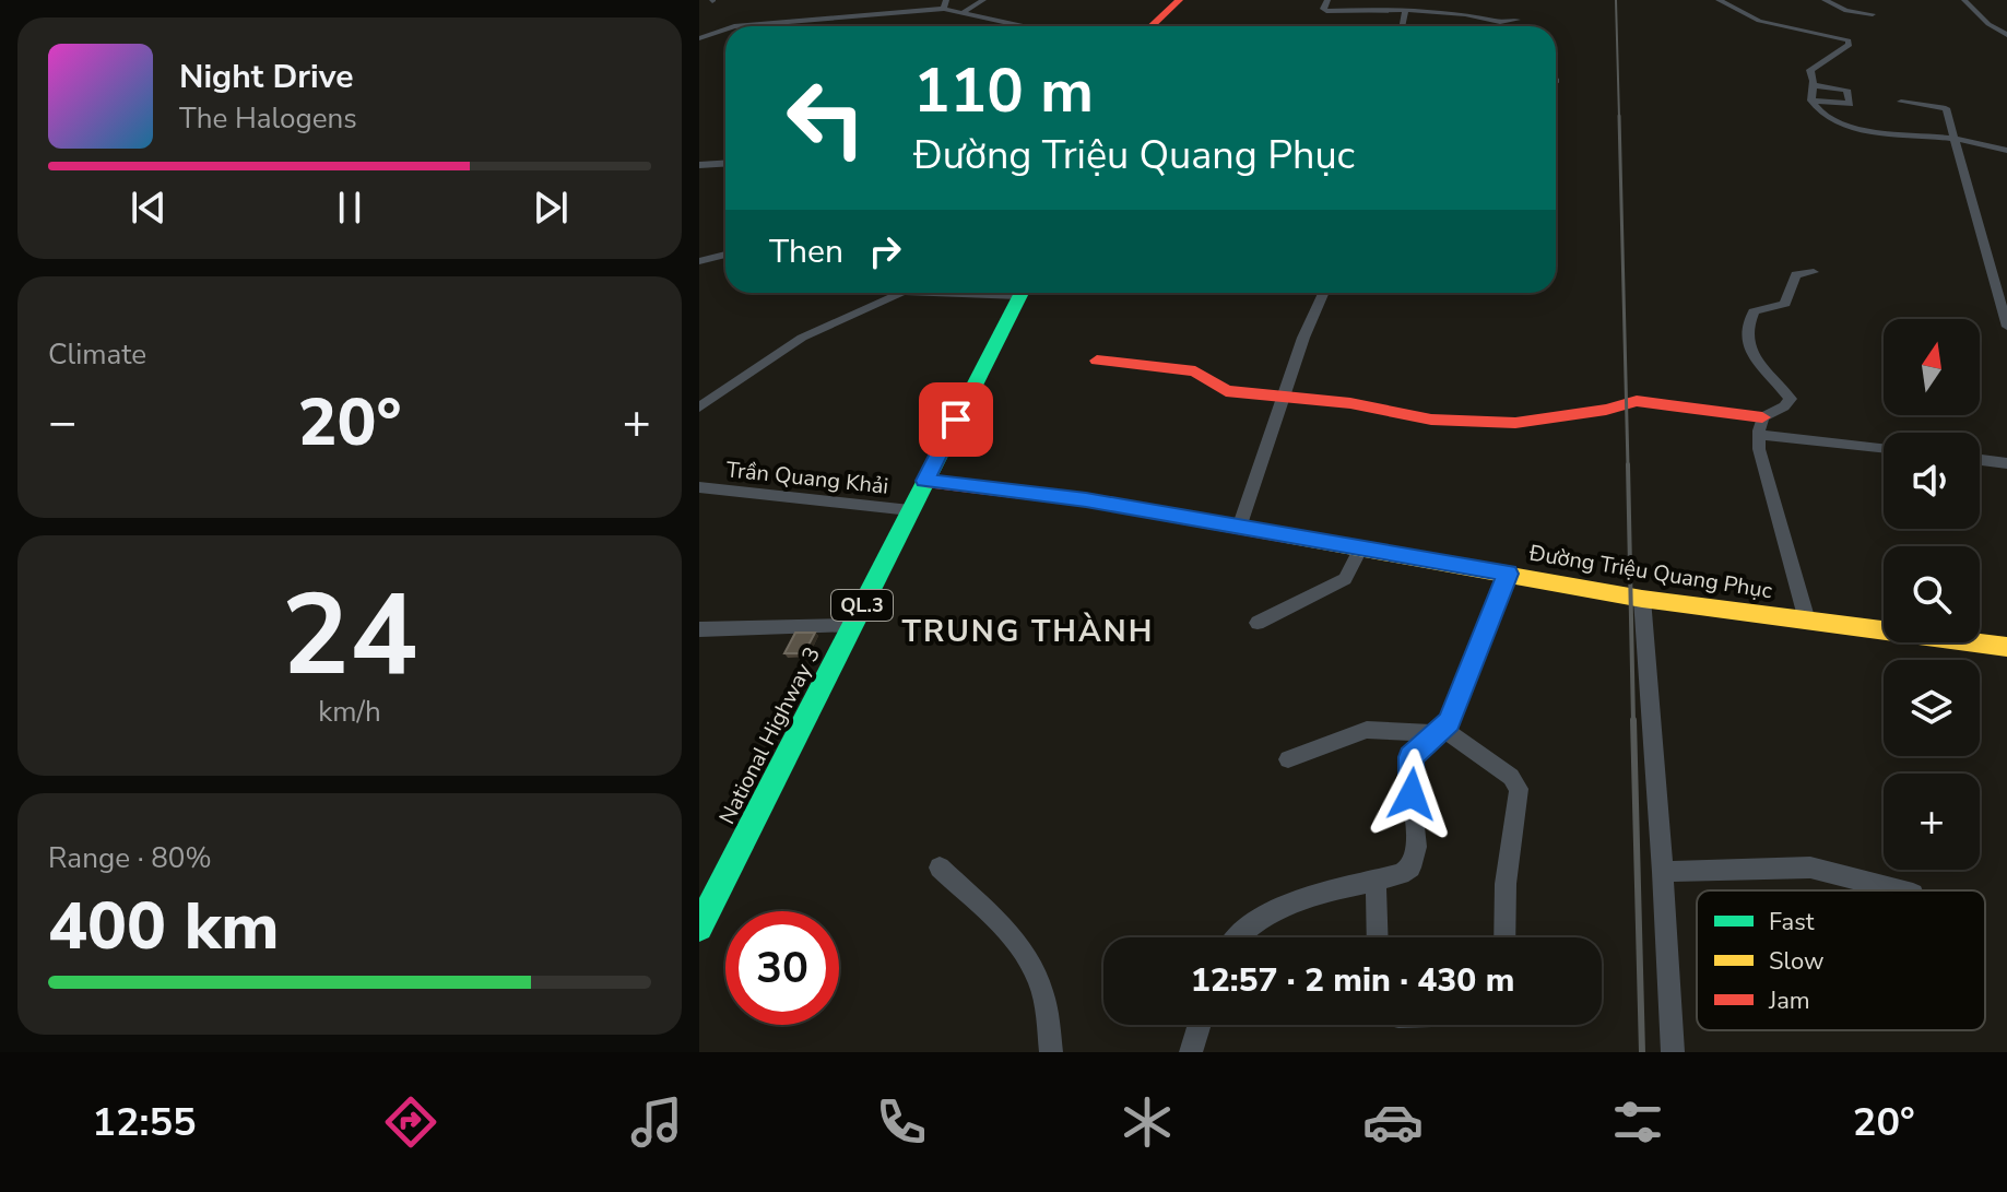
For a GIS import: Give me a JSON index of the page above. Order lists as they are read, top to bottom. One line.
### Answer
{"streets":{"main road":["Đường Triệu Quang Phục","QL.3","National Highway 3"],"street":["Trần Quang Khải"]},"crossings":[["Trần Quang Khải","National Highway 3"],["Đường Triệu Quang Phục","National Highway 3"]],"districts":["TRUNG THÀNH"],"legend":["Fast","Slow","Jam"],"north":"top","page":{"turn":["110 m","Đường Triệu Quang Phục"],"song":["Night Drive","The Halogens"],"then":"Then","tile":["Climate",["24","km/h"],["Range · 80%","400 km"]],"map_buttons":"+","heat":["−","20°","+"],"limit":"30","trip":"12:57 · 2 min · 430 m","tabs":["12:55","20°"]}}
